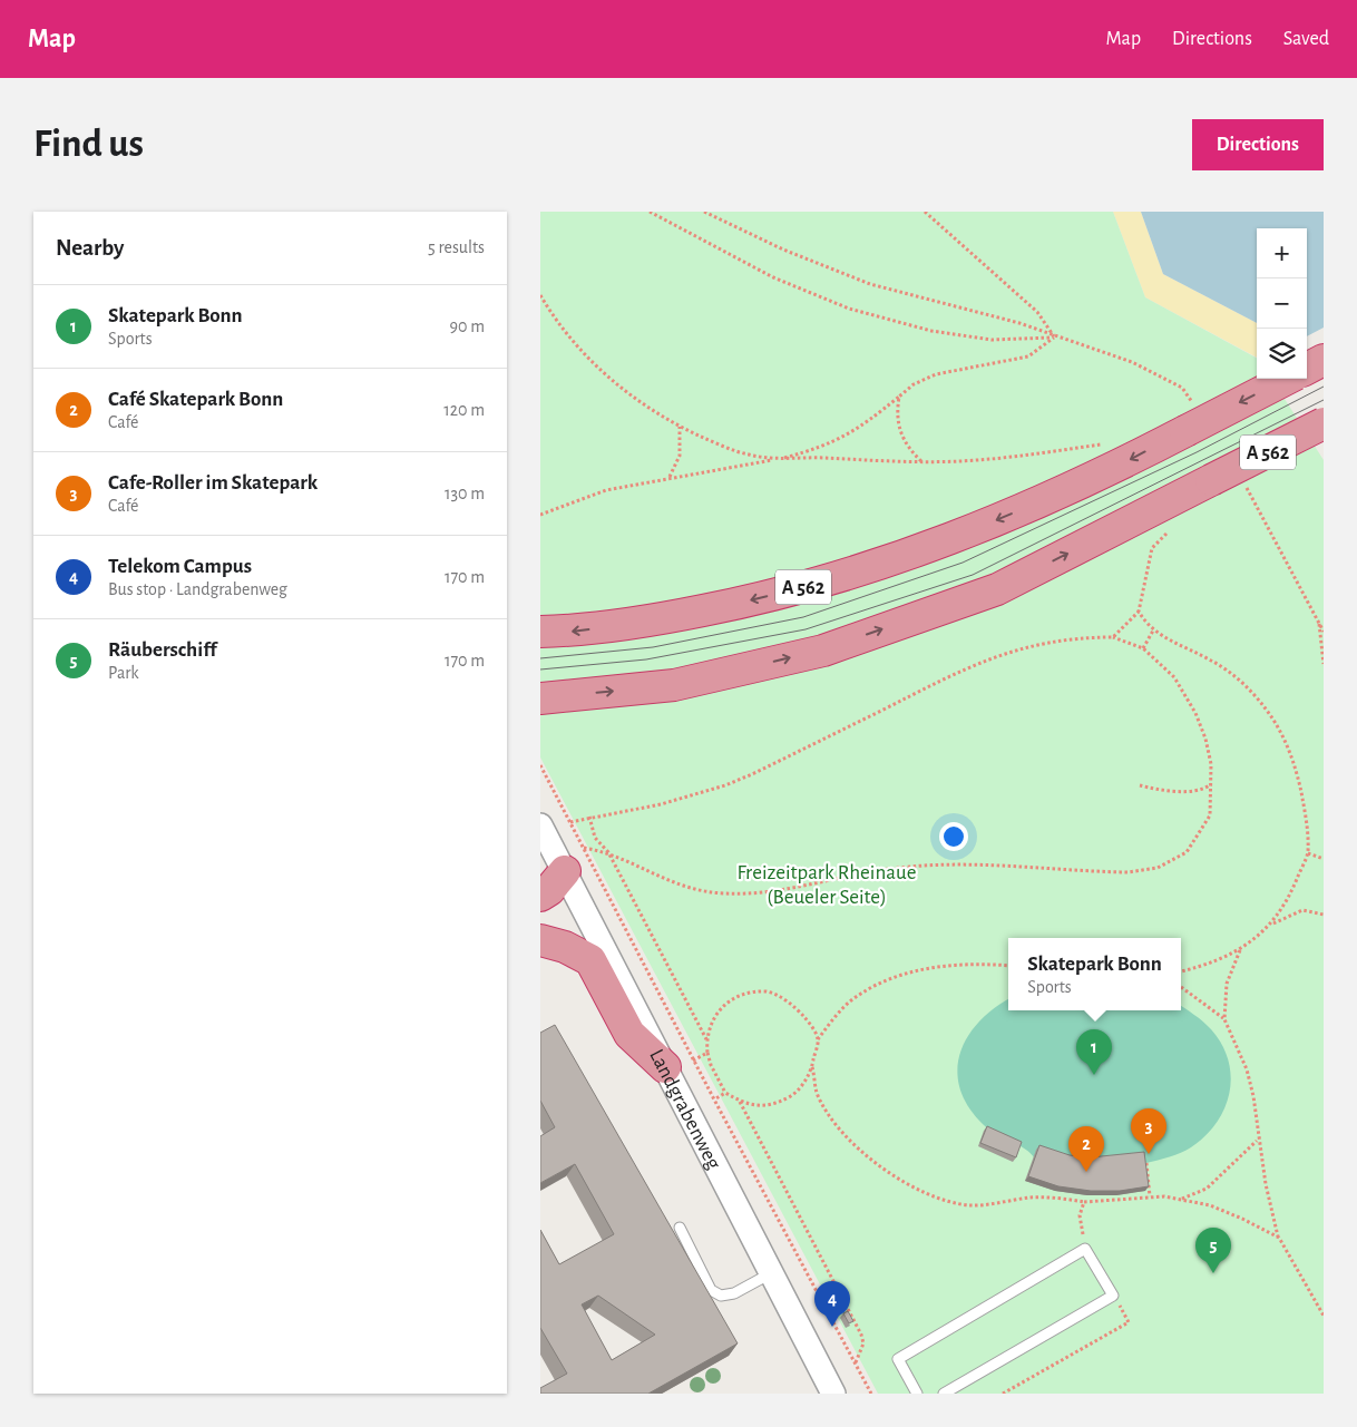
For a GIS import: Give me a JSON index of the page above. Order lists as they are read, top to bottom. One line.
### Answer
{"streets":{"highway":["A 562"],"street":["Landgrabenweg"]},"parks":["Freizeitpark Rheinaue (Beueler Seite)"],"page":{"header":"Map","nav":["Map","Directions","Saved"],"buttons":"Directions","title":"Find us","heading":["Nearby","5 results"],"map_buttons":["+","−"],"list":[{"mark":"1","name":"Skatepark Bonn","note":"Sports","value":"90 m"},{"mark":"2","name":"Café Skatepark Bonn","note":"Café","value":"120 m"},{"mark":"3","name":"Cafe-Roller im Skatepark","note":"Café","value":"130 m"},{"mark":"4","name":"Telekom Campus","note":"Bus stop · Landgrabenweg","value":"170 m"},{"mark":"5","name":"Räuberschiff","note":"Park","value":"170 m"}],"popup":["Skatepark Bonn","Sports"],"pins":["1","3","2","5","4"]}}
